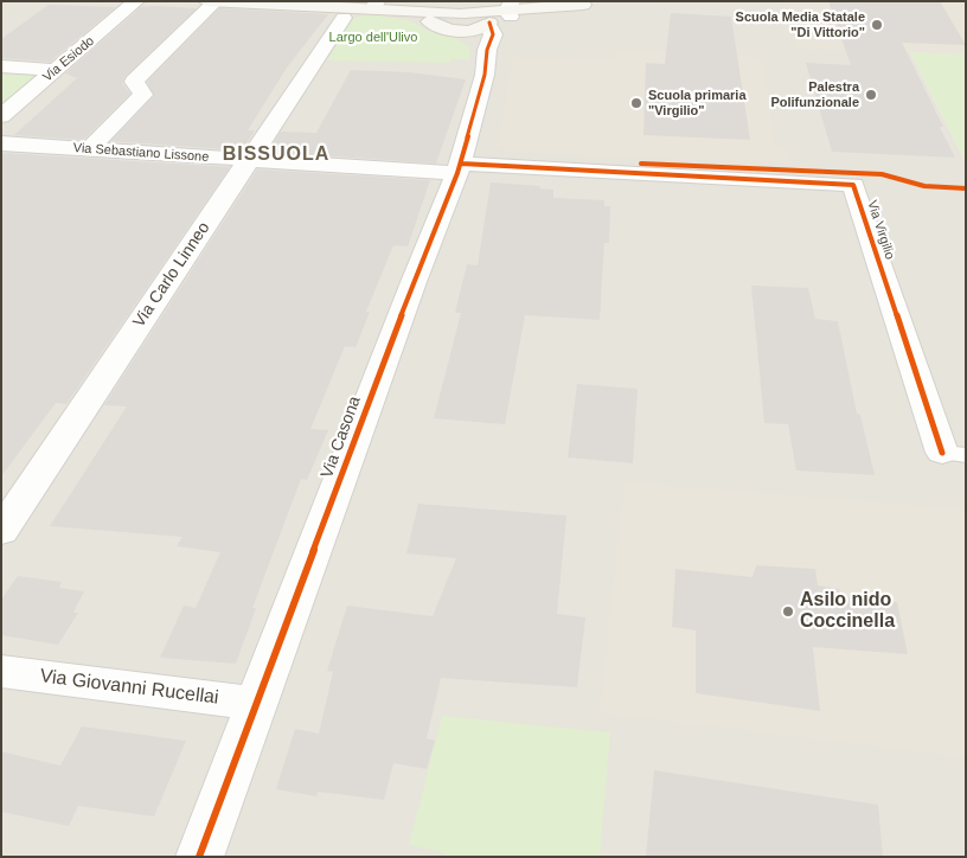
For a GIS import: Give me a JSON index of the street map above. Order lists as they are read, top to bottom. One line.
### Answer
{"streets":{"street":["Via Esiodo","Via Sebastiano Lissone","Via Virgilio","Via Carlo Linneo","Via Casona","Via Giovanni Rucellai"]},"crossings":[["Via Sebastiano Lissone","Via Virgilio"],["Via Sebastiano Lissone","Via Carlo Linneo"],["Via Sebastiano Lissone","Via Casona"],["Via Virgilio","Via Casona"],["Via Casona","Via Giovanni Rucellai"]],"districts":["BISSUOLA"],"parks":["Largo dell'Ulivo"],"places":["Scuola Media Statale \"Di Vittorio\"","Palestra Polifunzionale","Scuola primaria \"Virgilio\"","Asilo nido Coccinella"]}
